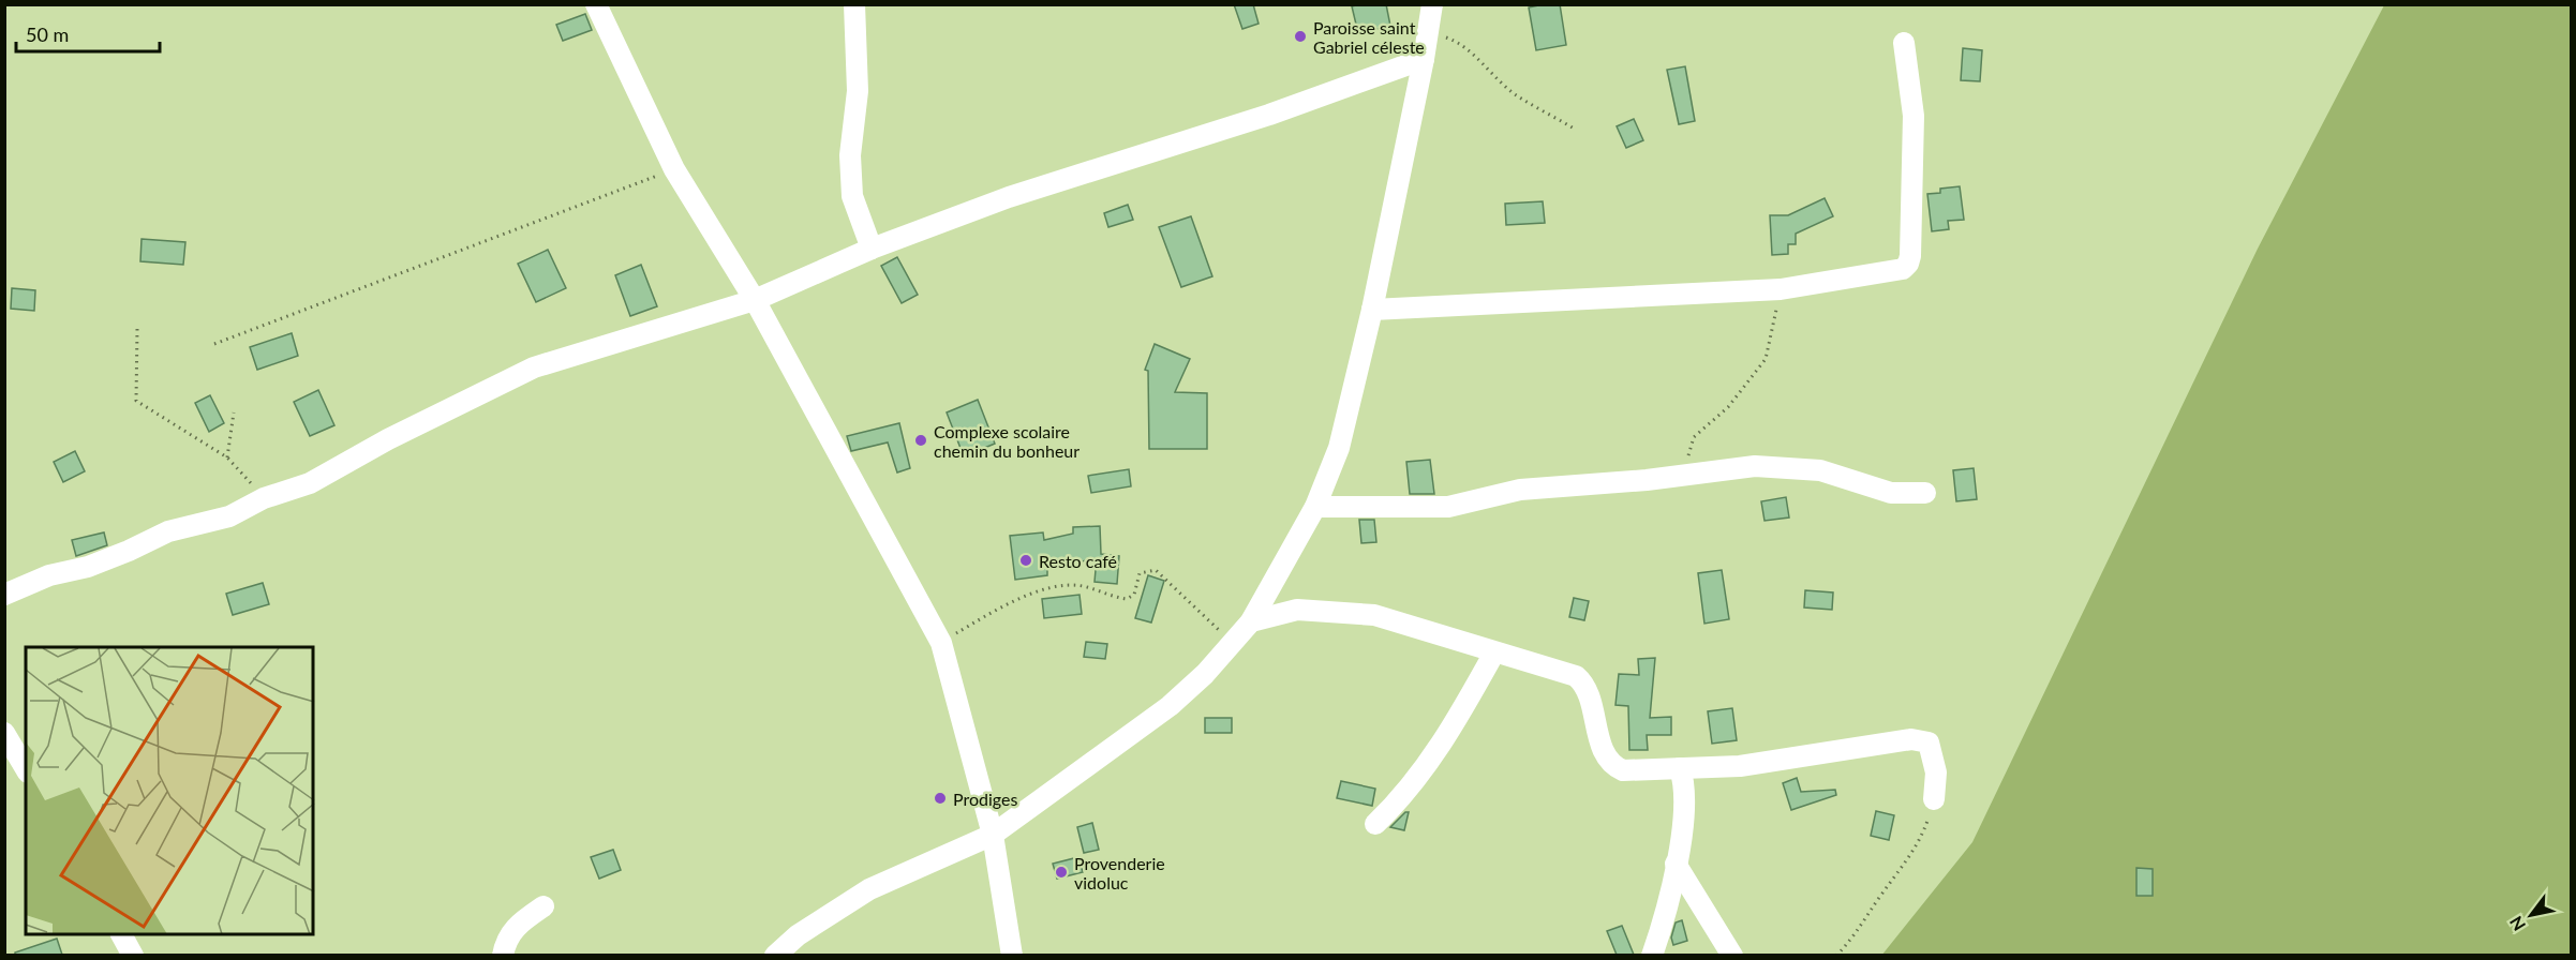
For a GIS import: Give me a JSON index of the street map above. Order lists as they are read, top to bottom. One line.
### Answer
{"places":["Paroisse saint Gabriel céleste","Complexe scolaire chemin du bonheur","Resto café","Prodiges","Provenderie vidoluc"],"scale_bar":"50 m","north":"bottom left"}
